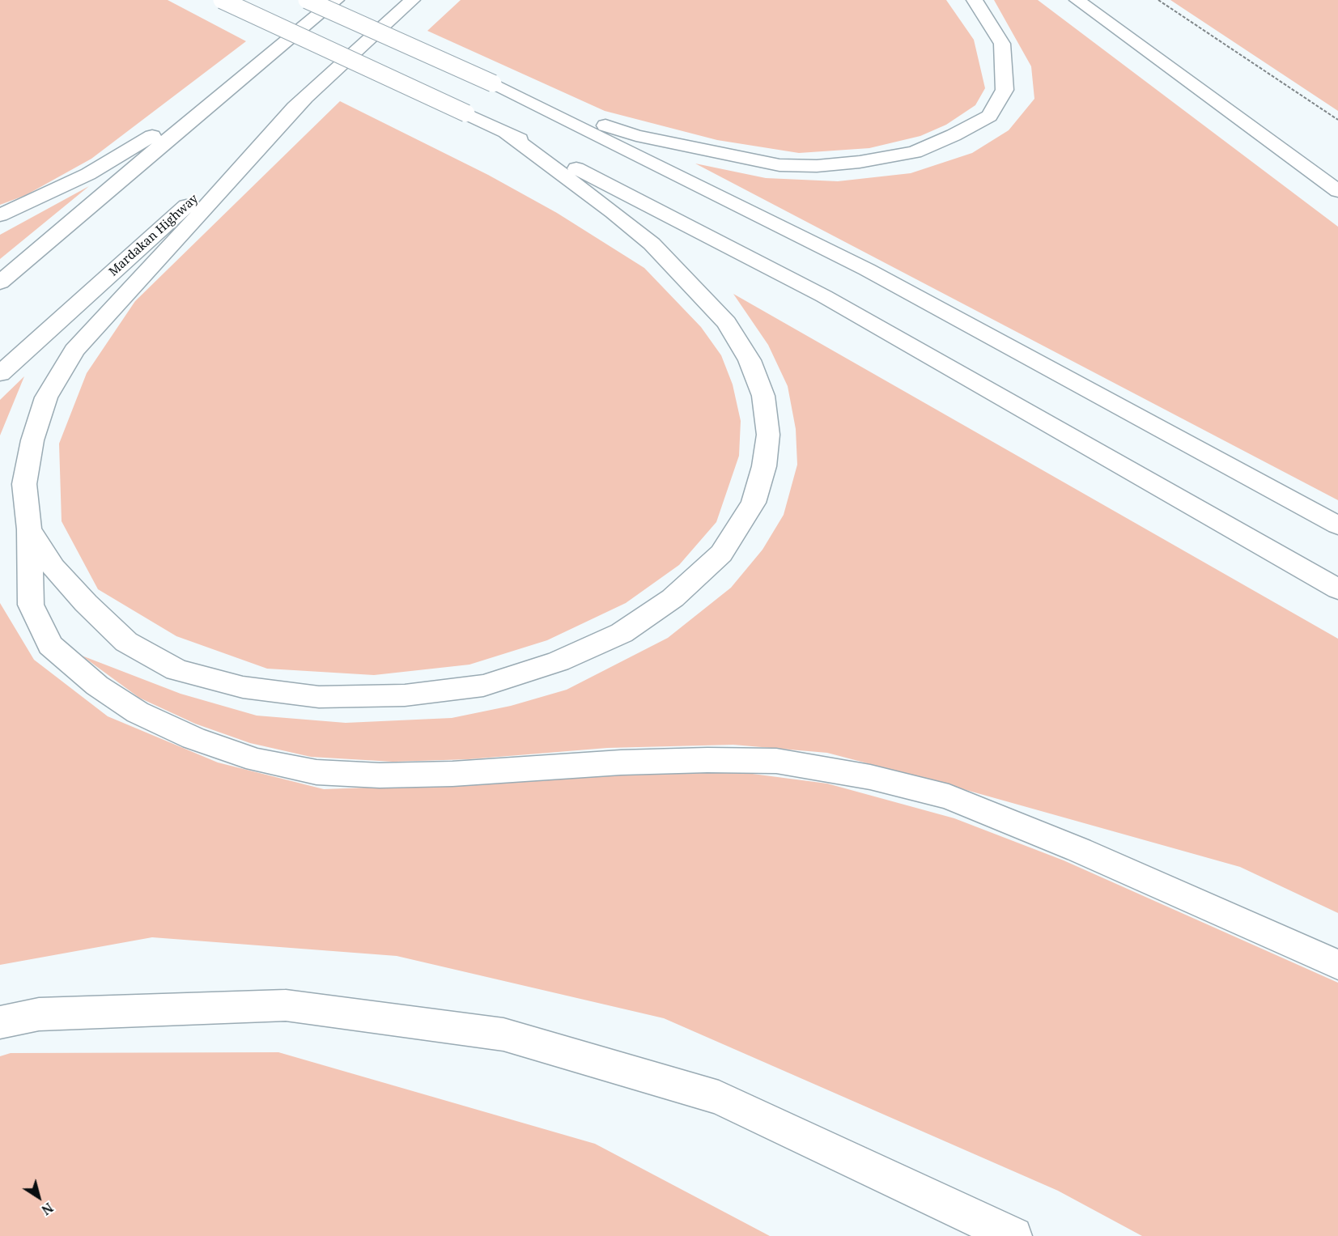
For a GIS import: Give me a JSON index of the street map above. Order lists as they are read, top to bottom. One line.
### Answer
{"streets":{"highway":["Mardakan Highway"]},"north":"bottom right"}
